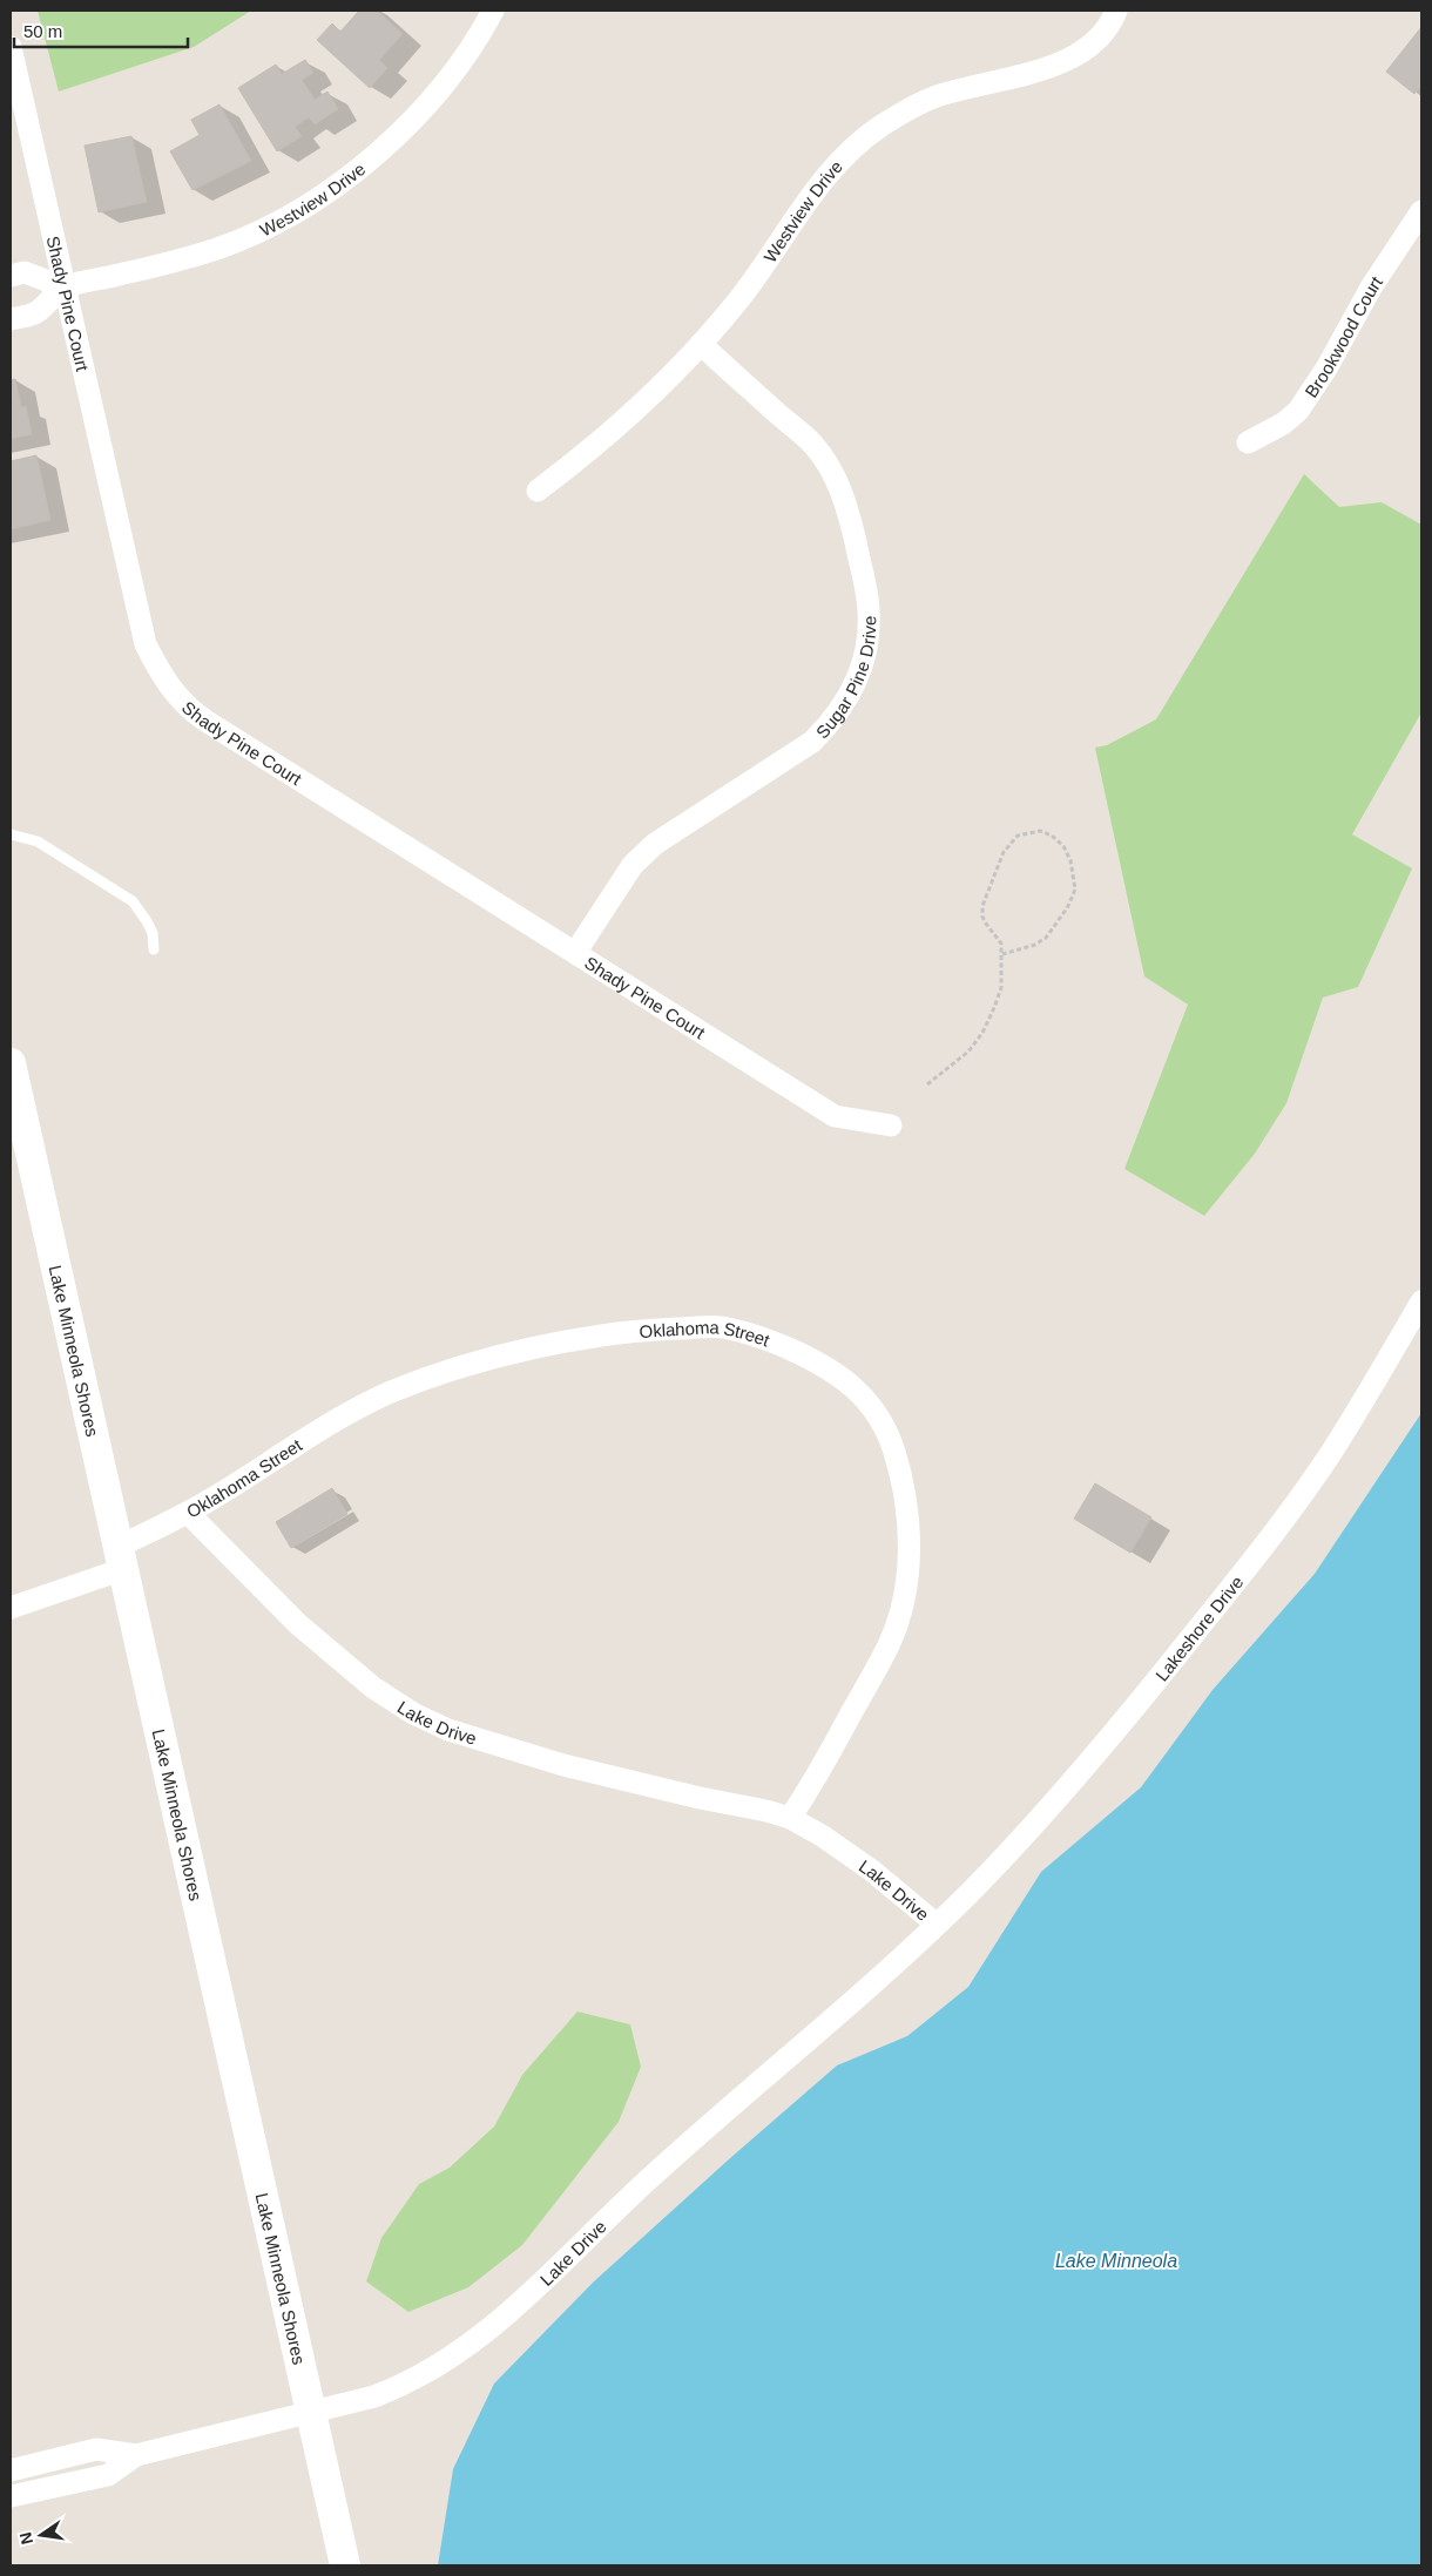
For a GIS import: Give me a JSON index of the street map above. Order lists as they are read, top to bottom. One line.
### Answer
{"streets":{"main road":["Lake Minneola Shores"],"street":["Westview Drive","Shady Pine Court","Brookwood Court","Sugar Pine Drive","Oklahoma Street","Lakeshore Drive","Lake Drive"]},"crossings":[["Westview Drive","Shady Pine Court"],["Westview Drive","Sugar Pine Drive"],["Shady Pine Court","Sugar Pine Drive"],["Oklahoma Street","Lake Minneola Shores"],["Oklahoma Street","Lake Drive"],["Lake Minneola Shores","Lake Drive"],["Lakeshore Drive","Lake Drive"]],"water":["Lake Minneola"],"scale_bar":"50 m","north":"left"}
